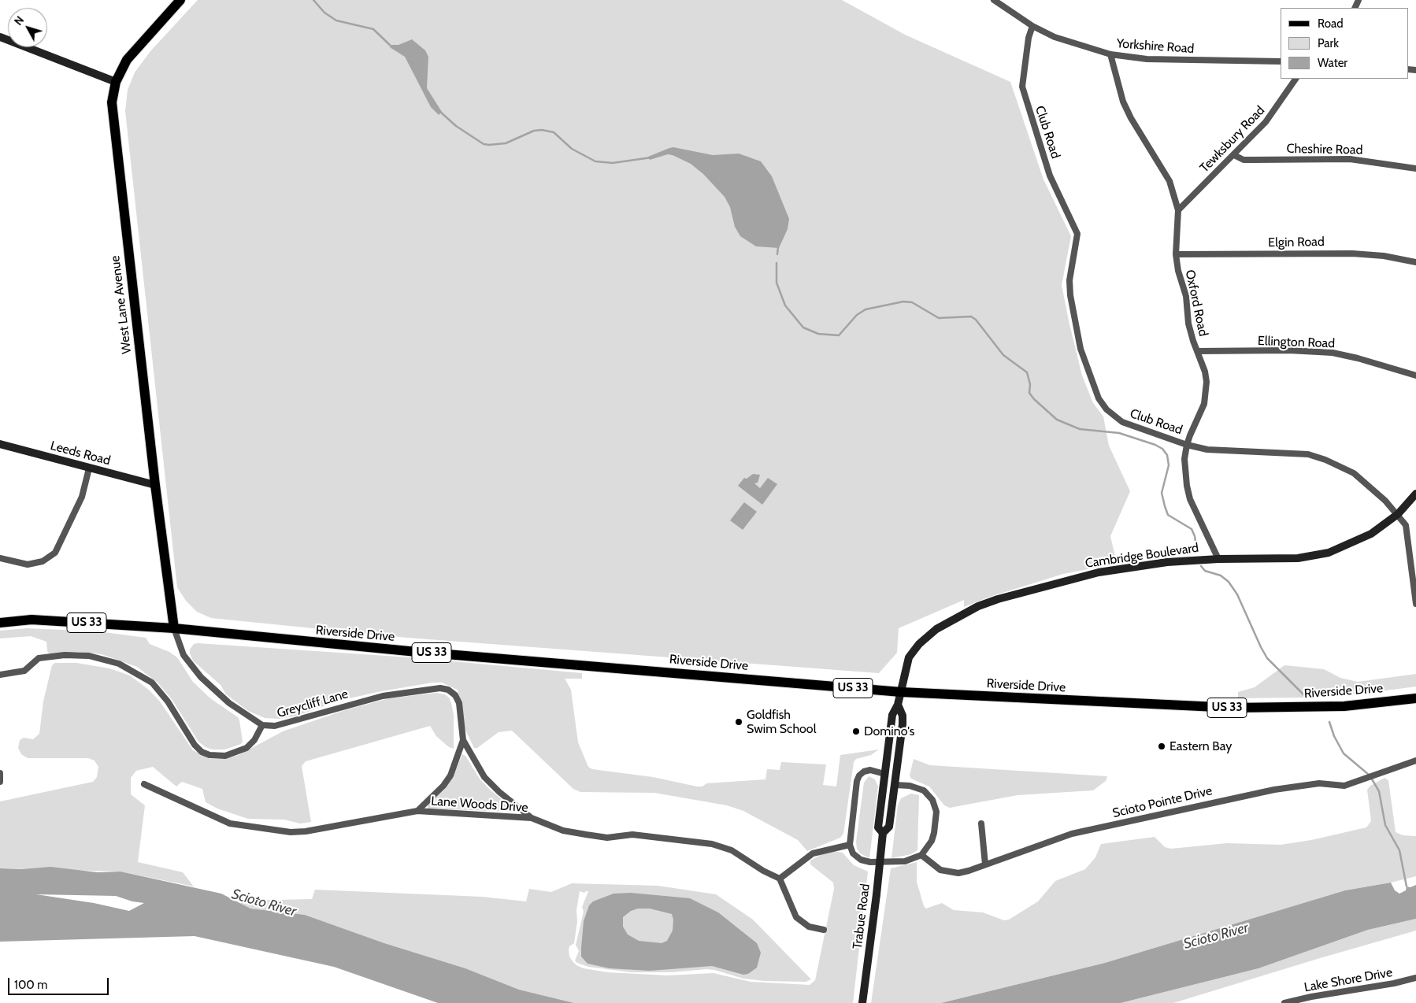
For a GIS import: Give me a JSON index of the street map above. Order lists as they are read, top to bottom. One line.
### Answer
{"streets":{"main road":["West Lane Avenue","US 33","Riverside Drive"],"street":["Yorkshire Road","Club Road","Tewksbury Road","Cheshire Road","Elgin Road","Oxford Road","Ellington Road","Leeds Road","Cambridge Boulevard","Greycliff Lane","Scioto Pointe Drive","Lane Woods Drive","Trabue Road","Lake Shore Drive"]},"crossings":[["Yorkshire Road","Club Road"],["Yorkshire Road","Oxford Road"],["Club Road","Oxford Road"],["Club Road","Cambridge Boulevard"],["Tewksbury Road","Cheshire Road"],["Tewksbury Road","Oxford Road"],["Elgin Road","Oxford Road"],["Oxford Road","Ellington Road"],["Oxford Road","Cambridge Boulevard"],["West Lane Avenue","Leeds Road"],["West Lane Avenue","Riverside Drive"],["West Lane Avenue","Greycliff Lane"],["Cambridge Boulevard","Riverside Drive"],["Cambridge Boulevard","Trabue Road"],["Riverside Drive","Greycliff Lane"],["Riverside Drive","Trabue Road"],["Greycliff Lane","Lane Woods Drive"]],"water":["Scioto River"],"places":["Goldfish Swim School","Domino's","Eastern Bay"],"legend":["Road","Park","Water"],"scale_bar":"100 m","north":"top left"}
